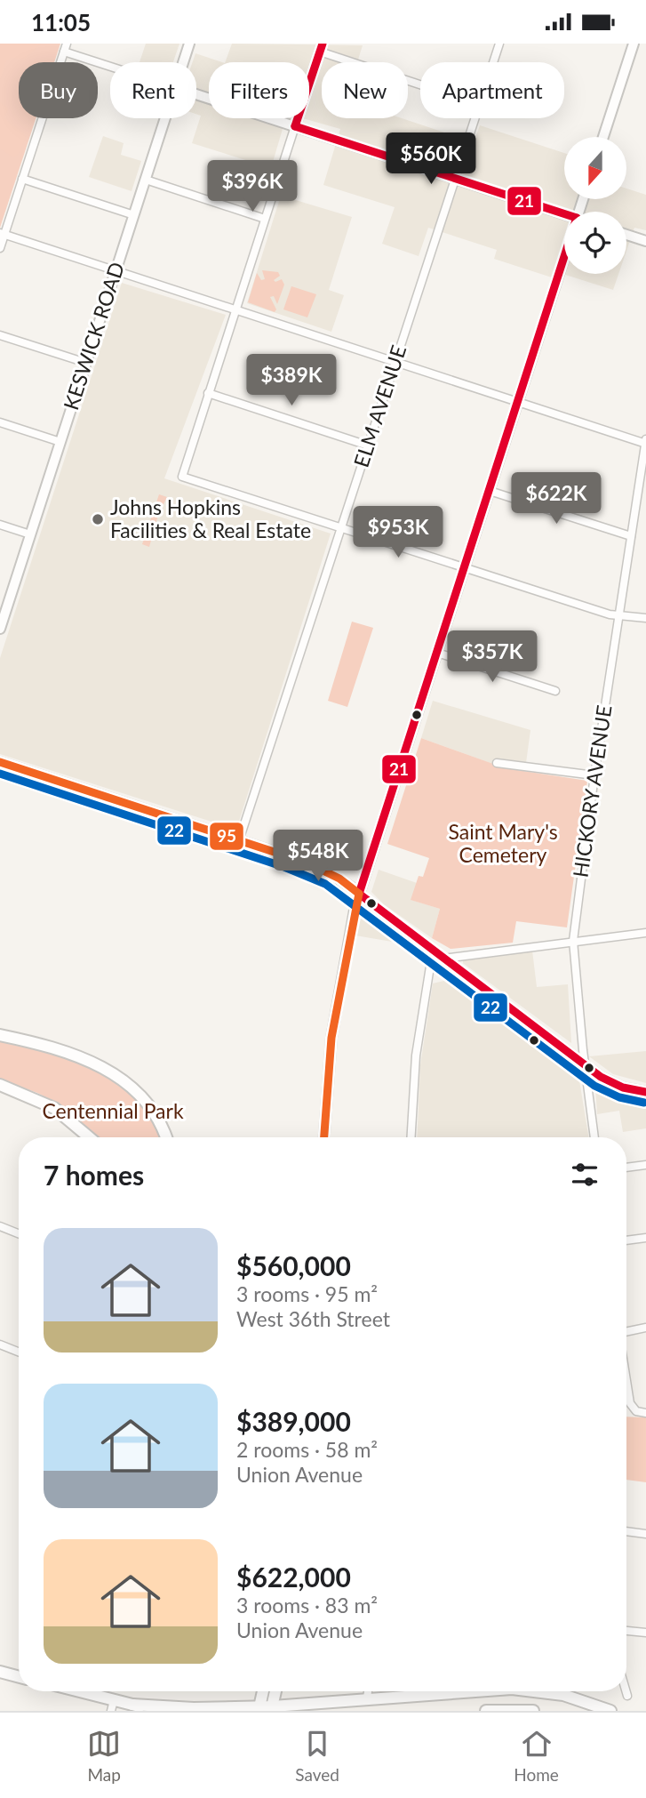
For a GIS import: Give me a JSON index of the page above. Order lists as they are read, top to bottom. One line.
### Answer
{"streets":{"street":["KESWICK ROAD","ELM AVENUE","HICKORY AVENUE"]},"parks":["Saint Mary's Cemetery","Centennial Park"],"places":["Johns Hopkins Facilities & Real Estate"],"lines":["transit line 21","transit line 95","transit line 22"],"north":"bottom","page":{"status":"11:05","chip":["Buy","Rent","Filters","New","Apartment"],"price":["$560K","$396K","$389K","$622K","$953K","$357K","$548K"],"heading":"7 homes","list":[{"name":"$560,000","note":"3 rooms · 95 m² · West 36th Street"},{"name":"$389,000","note":"2 rooms · 58 m² · Union Avenue"},{"name":"$622,000","note":"3 rooms · 83 m² · Union Avenue"}],"tabs":["Map","Saved","Home"]}}
